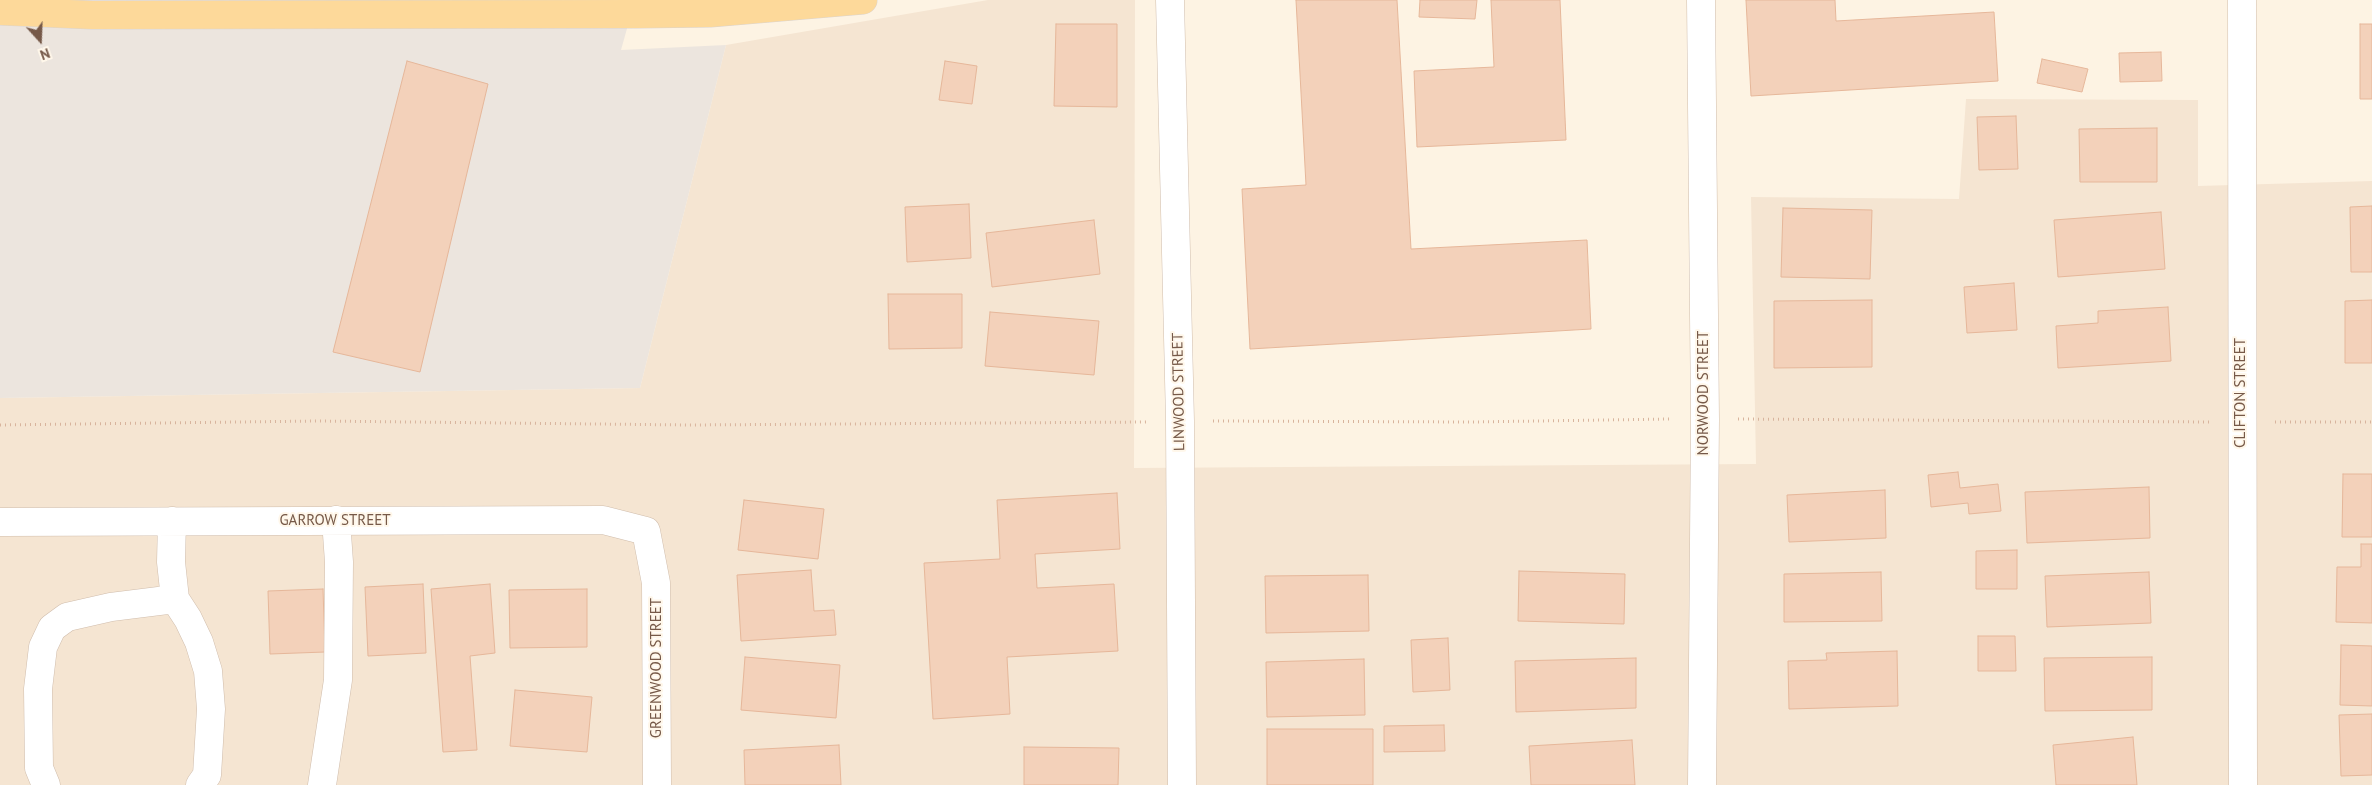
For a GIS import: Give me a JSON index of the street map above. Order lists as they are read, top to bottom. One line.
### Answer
{"streets":{"street":["LINWOOD STREET","NORWOOD STREET","CLIFTON STREET","GARROW STREET","GREENWOOD STREET"]},"crossings":[["GARROW STREET","GREENWOOD STREET"]],"north":"bottom"}
